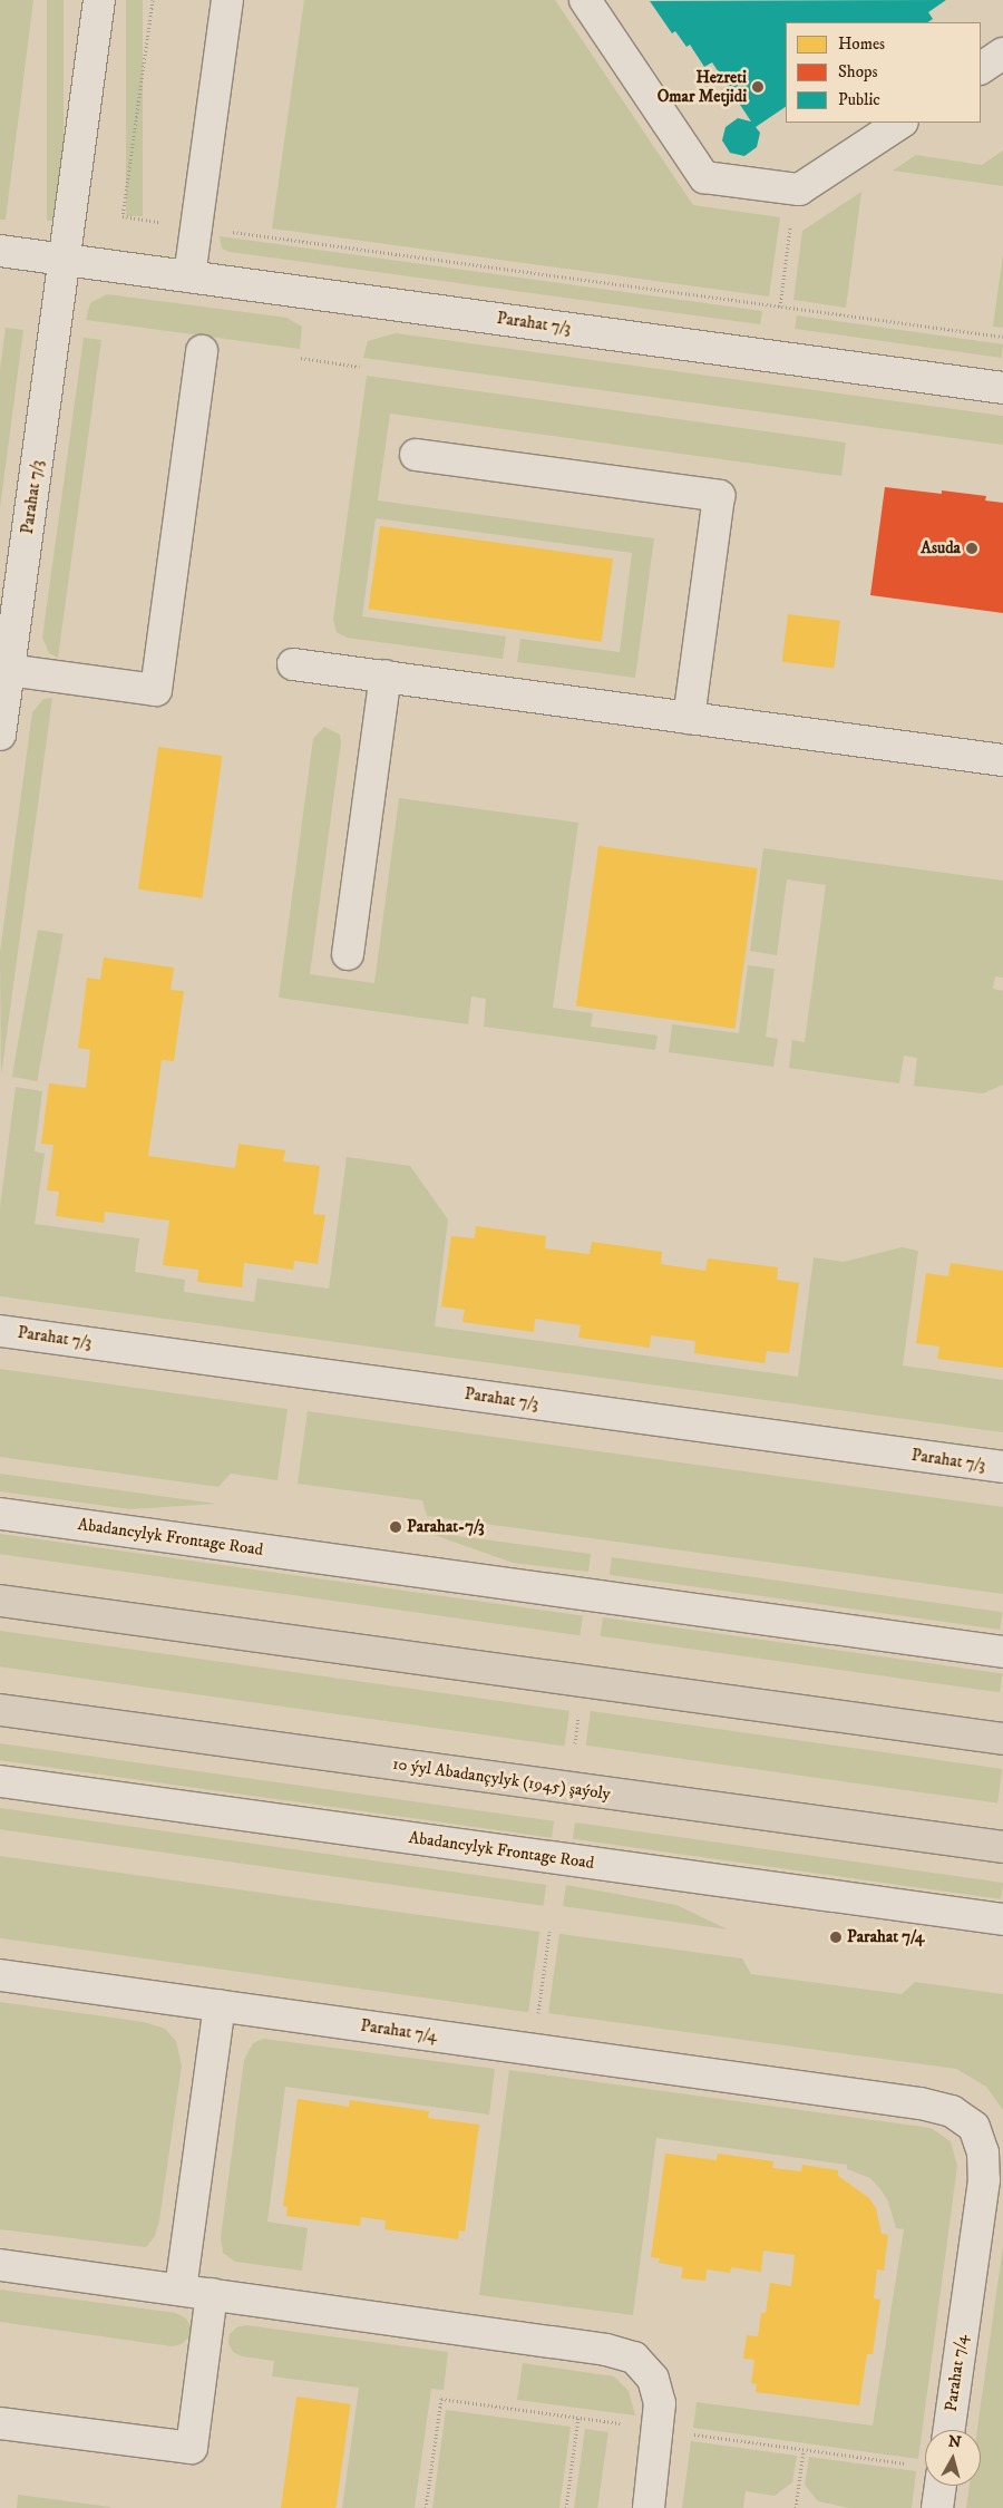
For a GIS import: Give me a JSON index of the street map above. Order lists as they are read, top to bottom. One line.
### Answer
{"streets":{"main road":["10 ýyl Abadançylyk (1945) şaýoly"],"street":["Parahat 7/3","Abadancylyk Frontage Road","Parahat 7/4"]},"places":["Hezreti Omar Metjidi","Asuda","Parahat-7/3","Parahat 7/4"],"legend":["Homes","Shops","Public"],"north":"top"}
